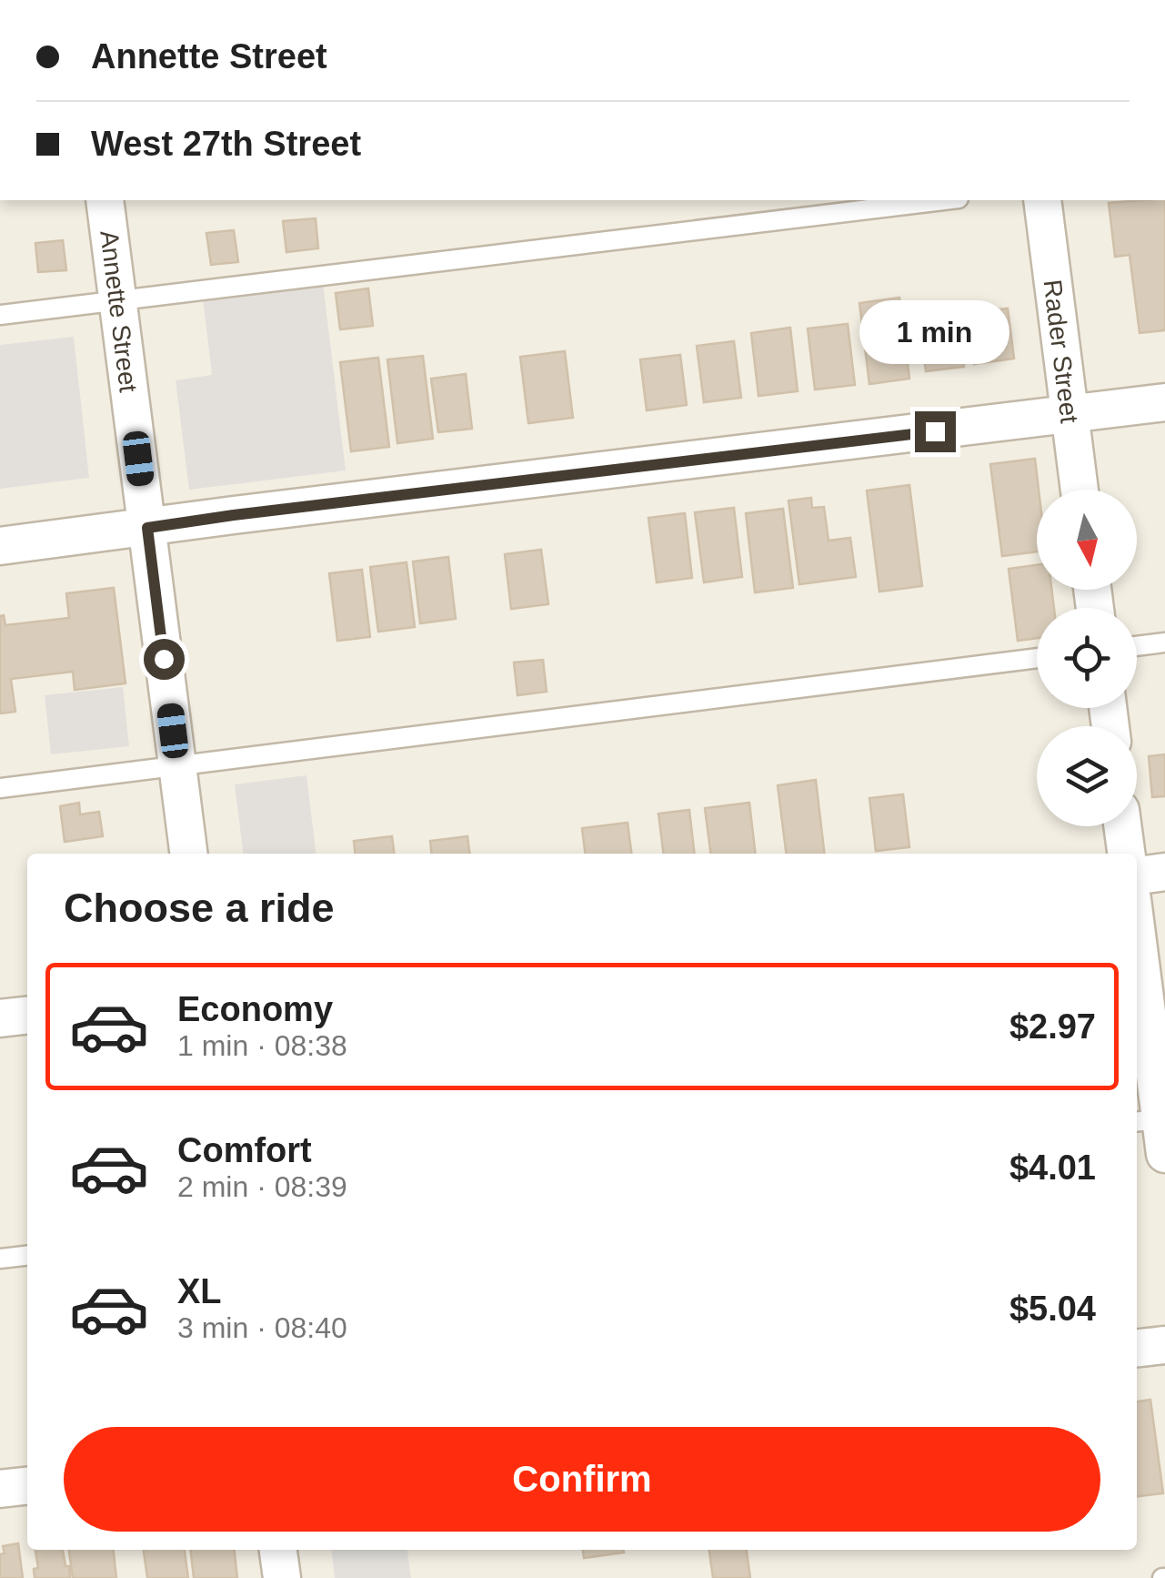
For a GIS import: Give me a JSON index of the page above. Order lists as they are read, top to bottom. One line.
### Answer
{"streets":{"street":["Annette Street","Rader Street"]},"north":"bottom","page":{"banner":["Annette Street","West 27th Street"],"bubble":"1 min","heading":"Choose a ride","list":[{"name":"Economy","note":"1 min · 08:38","value":"$2.97"},{"name":"Comfort","note":"2 min · 08:39","value":"$4.01"},{"name":"XL","note":"3 min · 08:40","value":"$5.04"}],"buttons":"Confirm"}}
